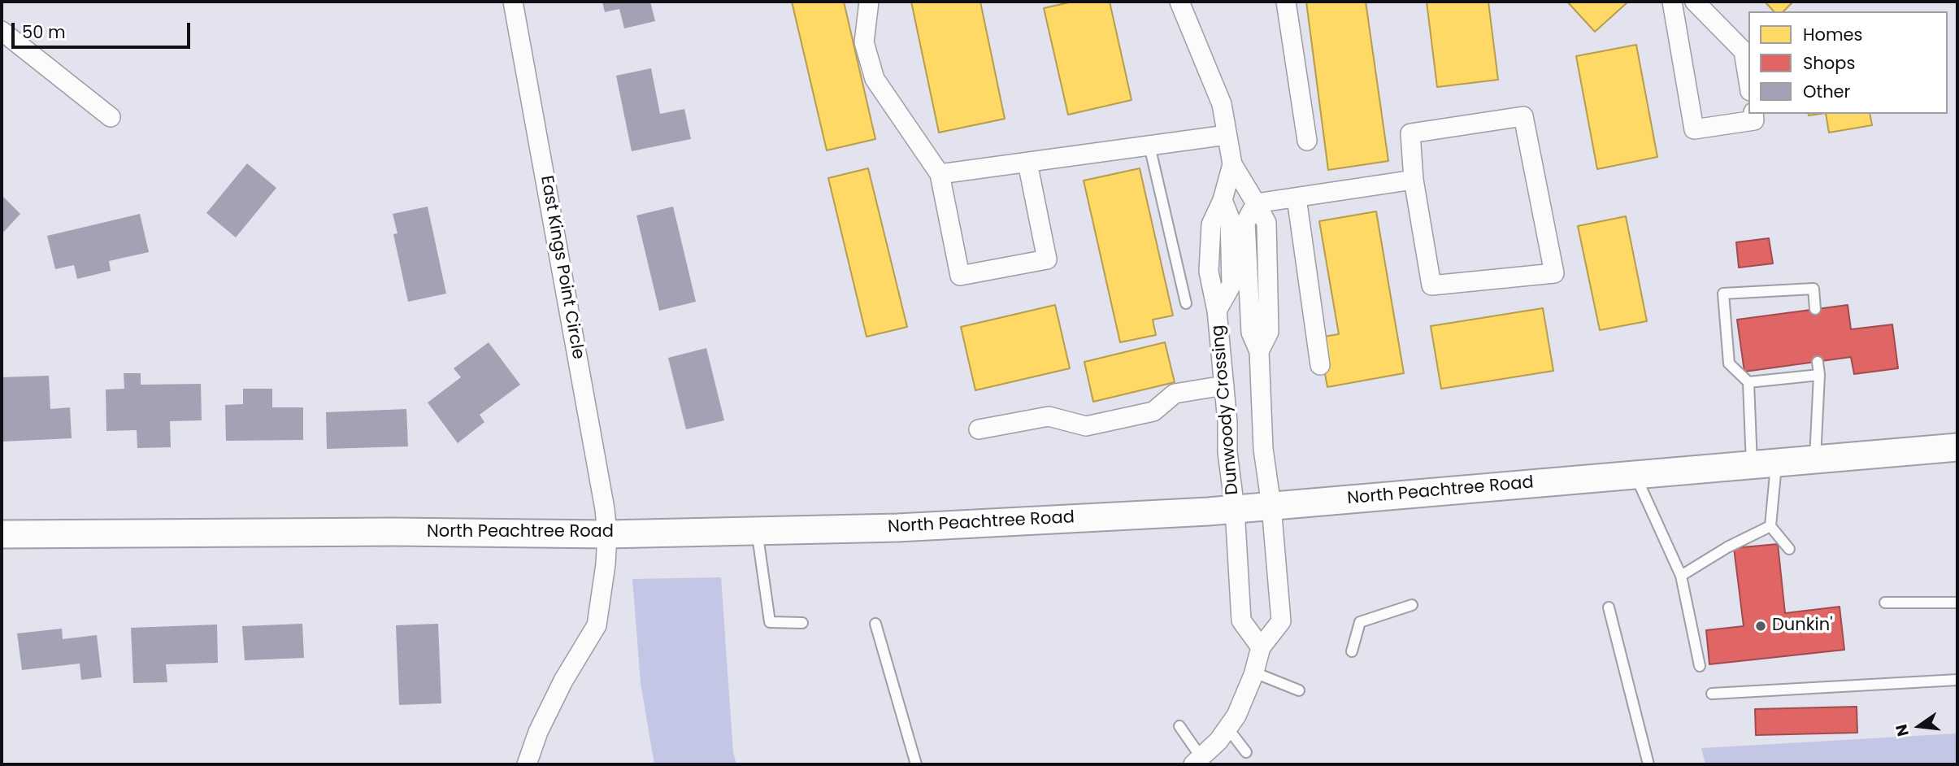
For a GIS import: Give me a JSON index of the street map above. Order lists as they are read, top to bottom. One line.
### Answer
{"streets":{"street":["East Kings Point Circle","Dunwoody Crossing","North Peachtree Road"]},"crossings":[["East Kings Point Circle","North Peachtree Road"],["Dunwoody Crossing","North Peachtree Road"]],"places":["Dunkin'"],"legend":["Homes","Shops","Other"],"scale_bar":"50 m","north":"left"}
